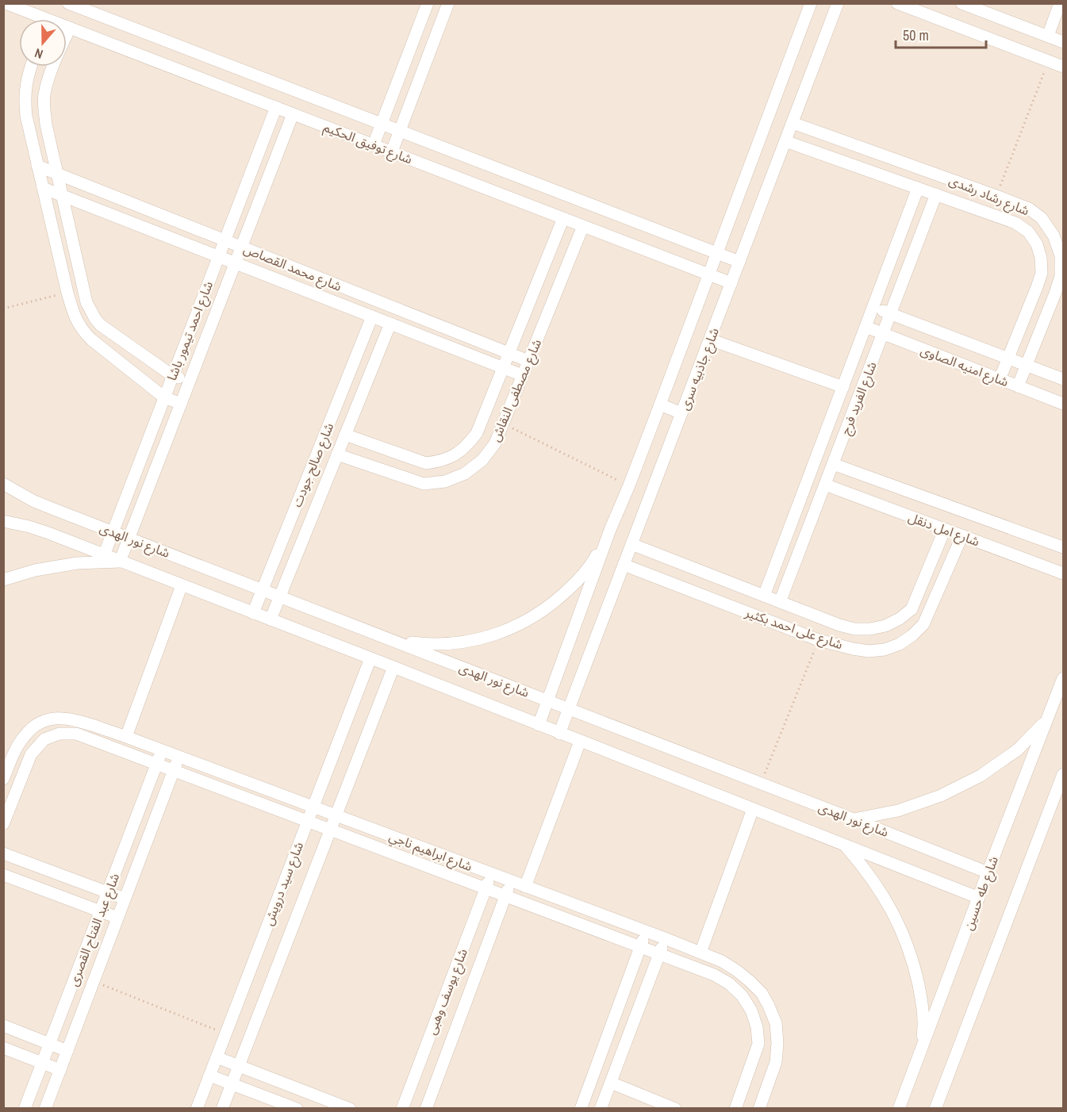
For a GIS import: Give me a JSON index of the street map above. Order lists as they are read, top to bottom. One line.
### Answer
{"streets":{"street":["شارع توفيق الحكيم","شارع رشاد رشدى","شارع محمد القصاص","شارع احمد تيمور باشا","شارع امنيه الصاوى","شارع جاذبيه سرى","شارع مصطفى النقاش","شارع الفريد فرج","شارع صالح جودت","شارع امل دنقل","شارع نور الهدى","شارع على احمد بكثير","شارع ابراهيم ناجي","شارع سيد درويش","شارع طه حسين","شارع عبد الفتاح القصرى","شارع يوسف وهبى"]},"crossings":[["شارع توفيق الحكيم","شارع احمد تيمور باشا"],["شارع توفيق الحكيم","شارع جاذبيه سرى"],["شارع توفيق الحكيم","شارع مصطفى النقاش"],["شارع رشاد رشدى","شارع امنيه الصاوى"],["شارع رشاد رشدى","شارع جاذبيه سرى"],["شارع رشاد رشدى","شارع الفريد فرج"],["شارع محمد القصاص","شارع احمد تيمور باشا"],["شارع محمد القصاص","شارع مصطفى النقاش"],["شارع محمد القصاص","شارع صالح جودت"],["شارع احمد تيمور باشا","شارع نور الهدى"],["شارع امنيه الصاوى","شارع الفريد فرج"],["شارع جاذبيه سرى","شارع نور الهدى"],["شارع جاذبيه سرى","شارع على احمد بكثير"],["شارع مصطفى النقاش","شارع صالح جودت"],["شارع الفريد فرج","شارع امل دنقل"],["شارع الفريد فرج","شارع على احمد بكثير"],["شارع صالح جودت","شارع نور الهدى"],["شارع امل دنقل","شارع على احمد بكثير"],["شارع نور الهدى","شارع سيد درويش"],["شارع نور الهدى","شارع طه حسين"],["شارع ابراهيم ناجي","شارع سيد درويش"],["شارع ابراهيم ناجي","شارع عبد الفتاح القصرى"],["شارع ابراهيم ناجي","شارع يوسف وهبى"]],"scale_bar":"50 m","north":"bottom"}
